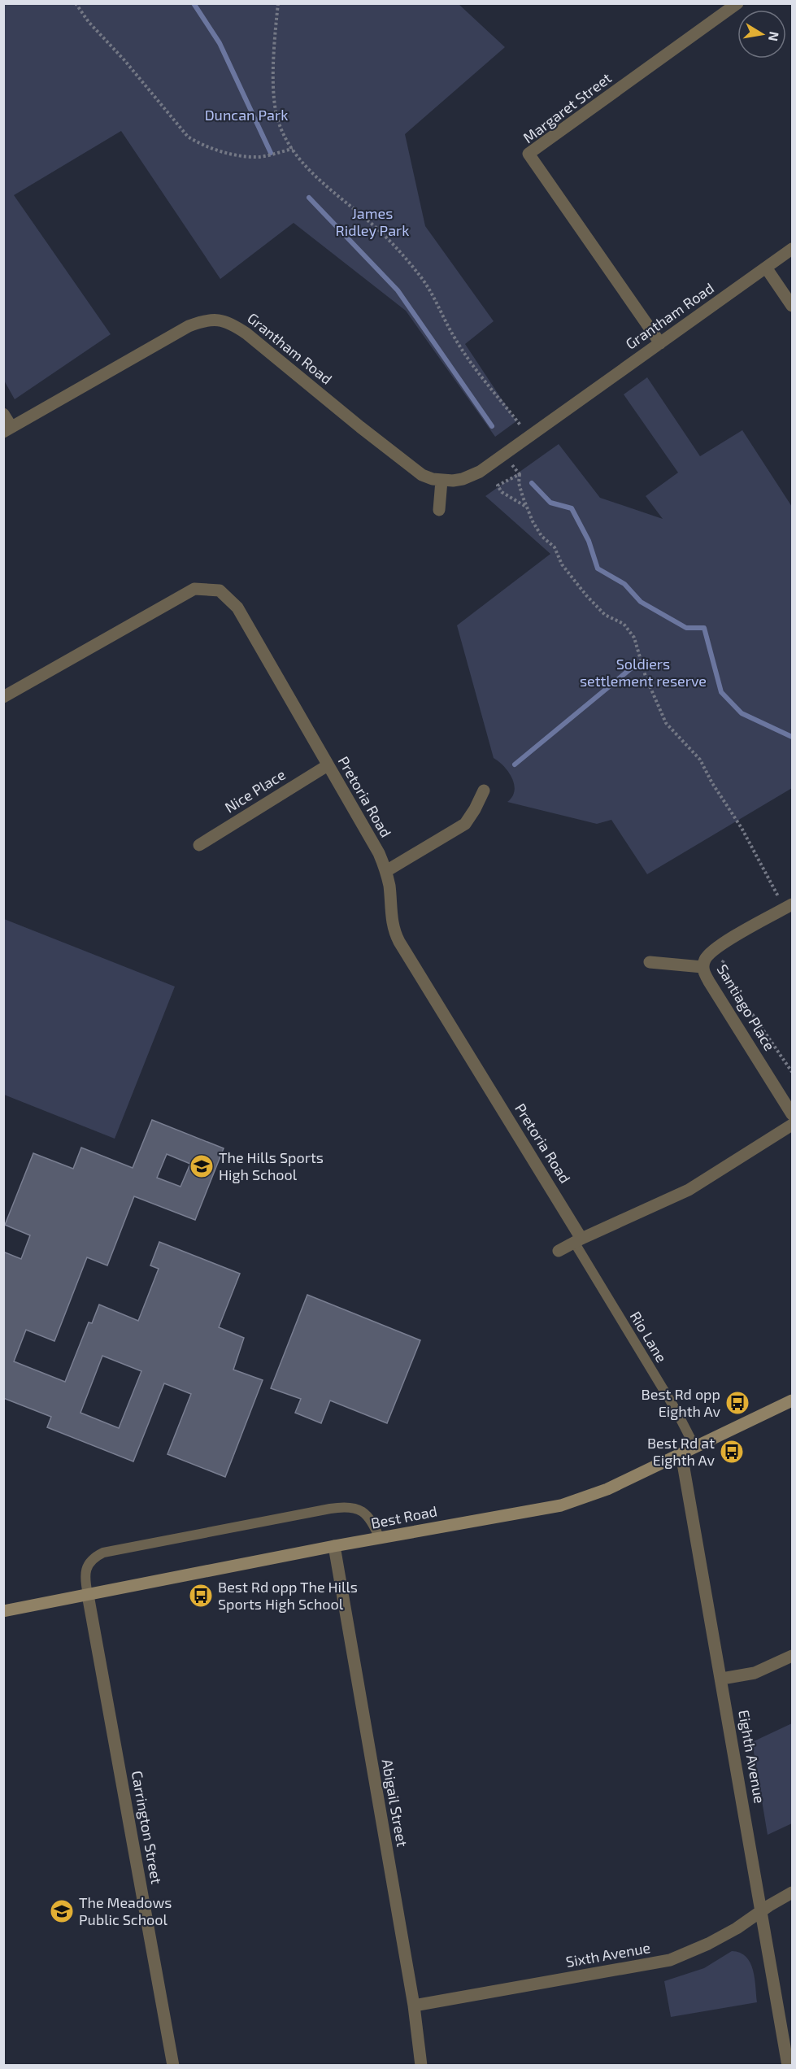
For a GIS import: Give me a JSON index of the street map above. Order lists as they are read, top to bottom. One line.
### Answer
{"streets":{"main road":["Best Road"],"street":["Margaret Street","Grantham Road","Nice Place","Pretoria Road","Santiago Place","Eighth Avenue","Abigail Street","Carrington Street","Sixth Avenue"],"lane":["Rio Lane"]},"crossings":[["Margaret Street","Grantham Road"],["Nice Place","Pretoria Road"],["Pretoria Road","Rio Lane"],["Rio Lane","Best Road"],["Best Road","Eighth Avenue"],["Best Road","Abigail Street"],["Best Road","Carrington Street"],["Eighth Avenue","Sixth Avenue"],["Abigail Street","Sixth Avenue"]],"parks":["Duncan Park","James Ridley Park","Soldiers settlement reserve"],"places":{"school or university":["The Hills Sports High School","The Meadows Public School"],"bus stop":["Best Rd opp Eighth Av","Best Rd at Eighth Av","Best Rd opp The Hills Sports High School"]},"north":"right"}
